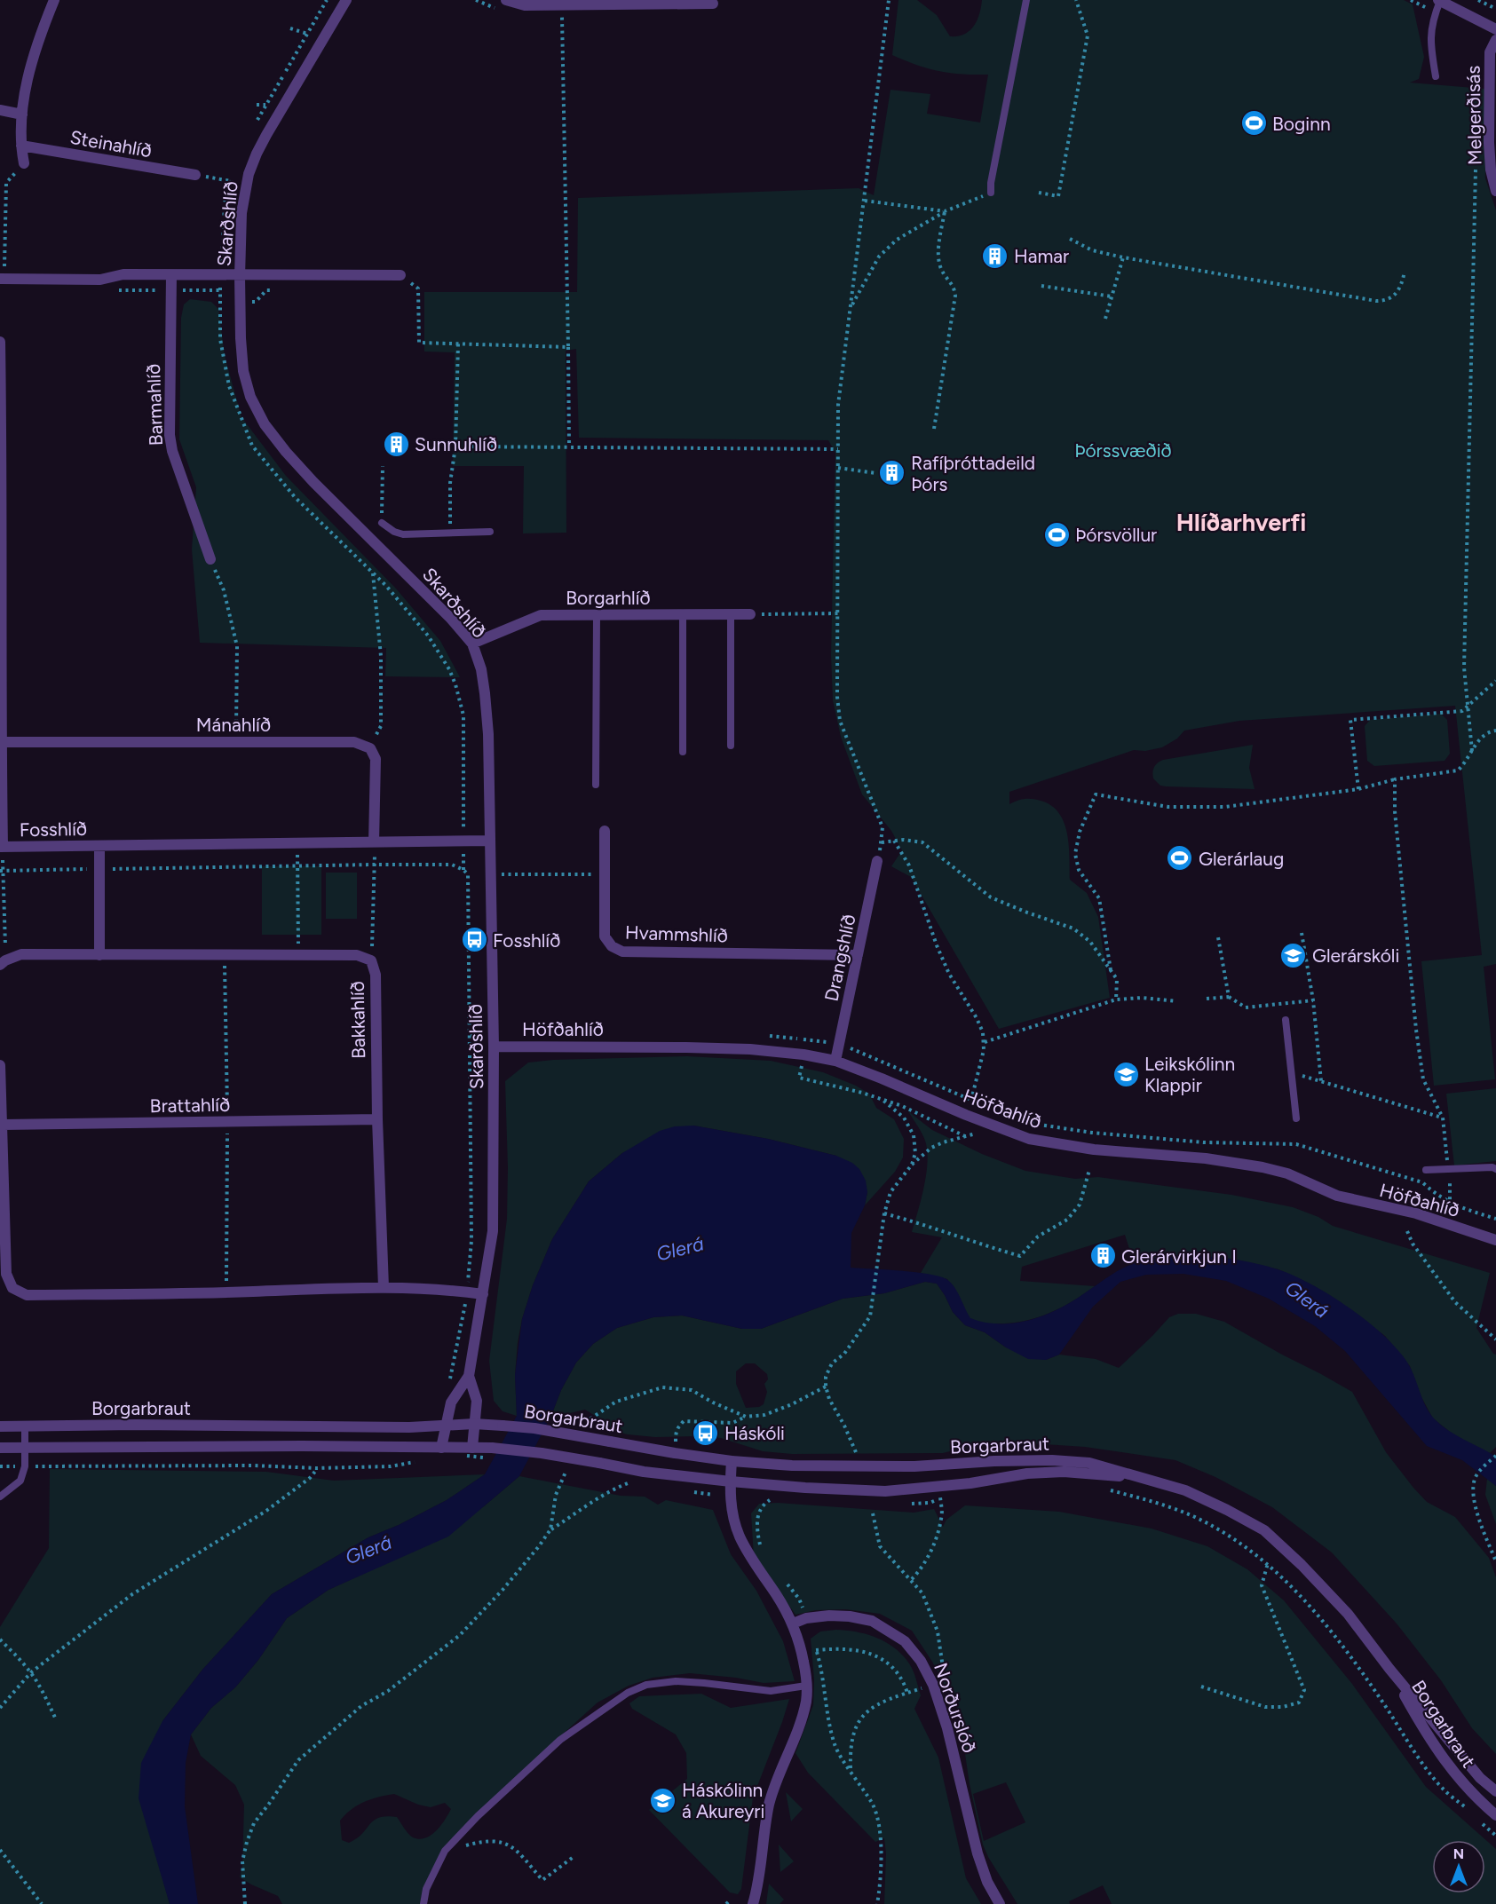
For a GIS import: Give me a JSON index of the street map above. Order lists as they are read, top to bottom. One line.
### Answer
{"streets":{"street":["Melgerðisás","Steinahlíð","Skarðshlíð","Barmahlíð","Borgarhlíð","Mánahlíð","Fosshlíð","Hvammshlíð","Drangshlíð","Bakkahlíð","Höfðahlíð","Brattahlíð","Borgarbraut","Norðurslóð"]},"crossings":[["Skarðshlíð","Borgarhlíð"],["Skarðshlíð","Fosshlíð"],["Skarðshlíð","Höfðahlíð"],["Skarðshlíð","Borgarbraut"],["Hvammshlíð","Drangshlíð"],["Drangshlíð","Höfðahlíð"],["Bakkahlíð","Brattahlíð"]],"districts":["Hlíðarhverfi"],"water":["Glerá"],"parks":["Þórssvæðið"],"places":{"sports":["Boginn","Þórsvöllur","Glerárlaug"],"building":["Hamar","Sunnuhlíð","Rafíþróttadeild Þórs","Glerárvirkjun I"],"bus stop":["Fosshlíð","Háskóli"],"school or university":["Glerárskóli","Leikskólinn Klappir","Háskólinn á Akureyri"]},"north":"top"}
